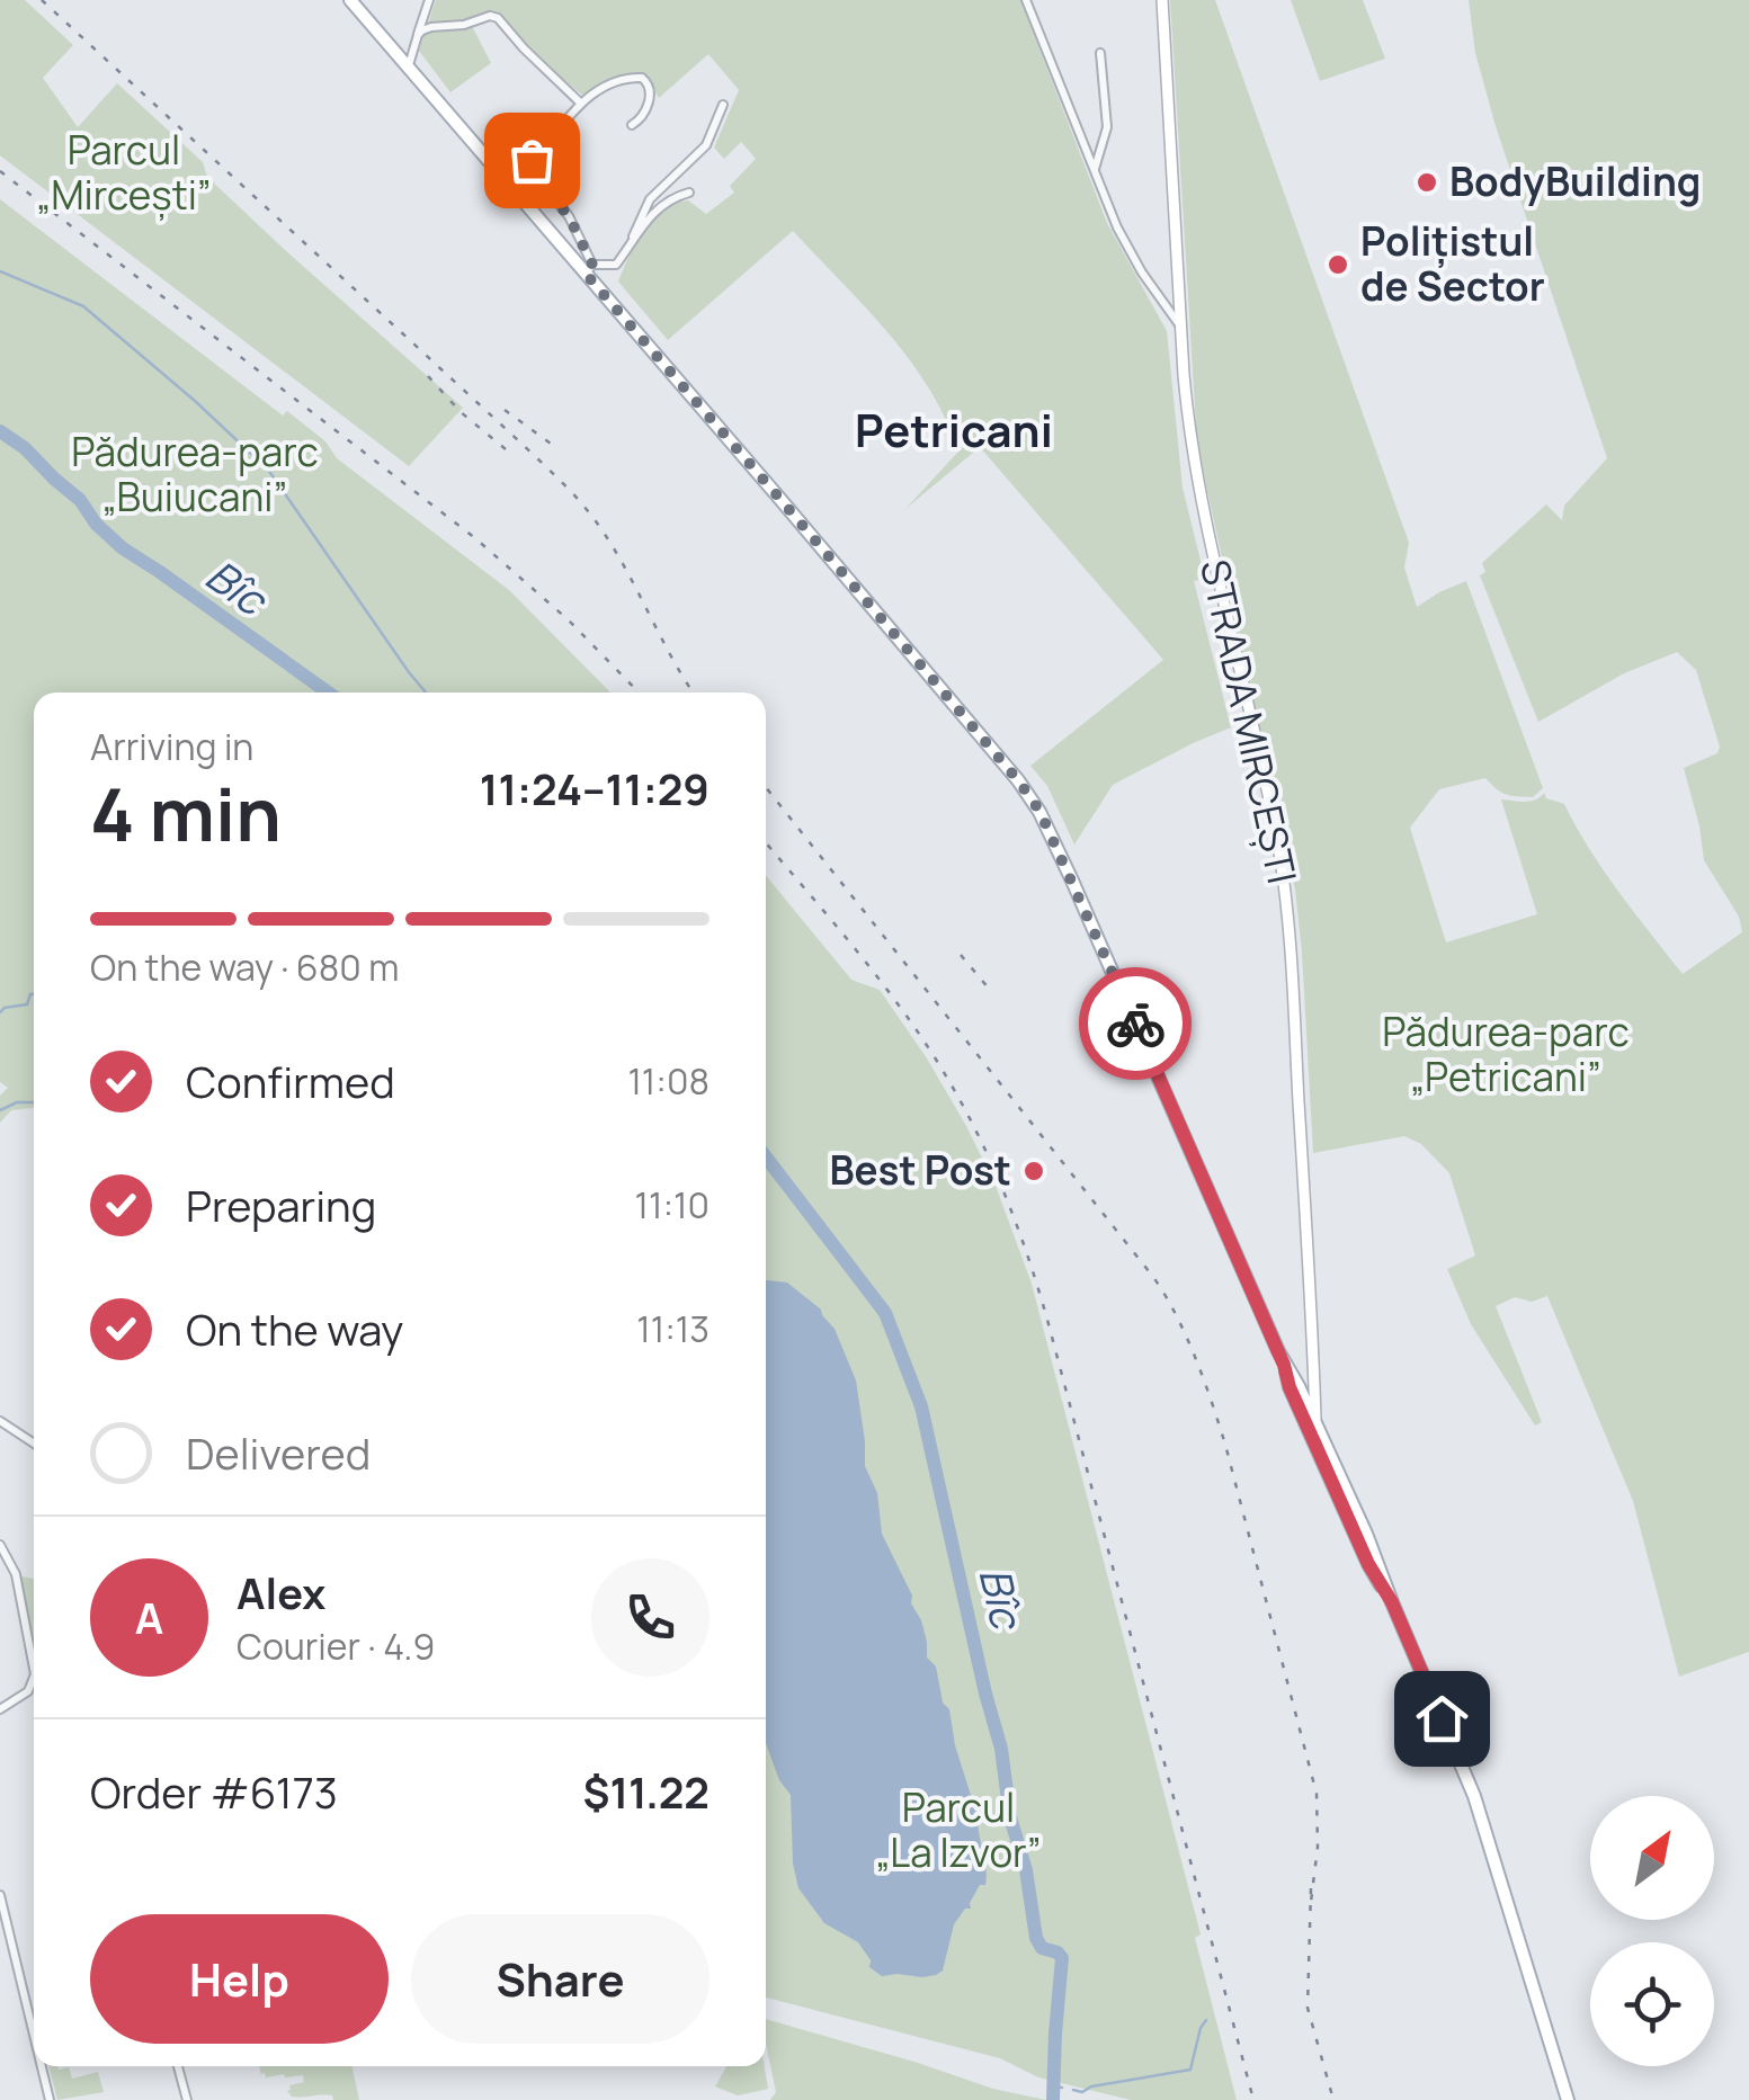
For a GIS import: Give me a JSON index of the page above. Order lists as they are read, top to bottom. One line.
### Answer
{"streets":{"main road":["STRADA MIRCEȘTI"]},"districts":["Petricani"],"water":["Bîc"],"parks":["Parcul „Mircești”","Pădurea-parc „Buiucani”","Pădurea-parc „Petricani”","Parcul „La Izvor”"],"places":["BodyBuilding","Polițistul de Sector","Best Post"],"north":"top right","page":{"heading":["4 min","Arriving in","11:24–11:29"],"panel":["Alex","Courier · 4.9","Order #6173","$11.22"],"bar":"On the way · 680 m","list":[["Confirmed","11:08"],["Preparing","11:10"],["On the way","11:13"],"Delivered"],"round":"A","buttons":["Help","Share"]}}
